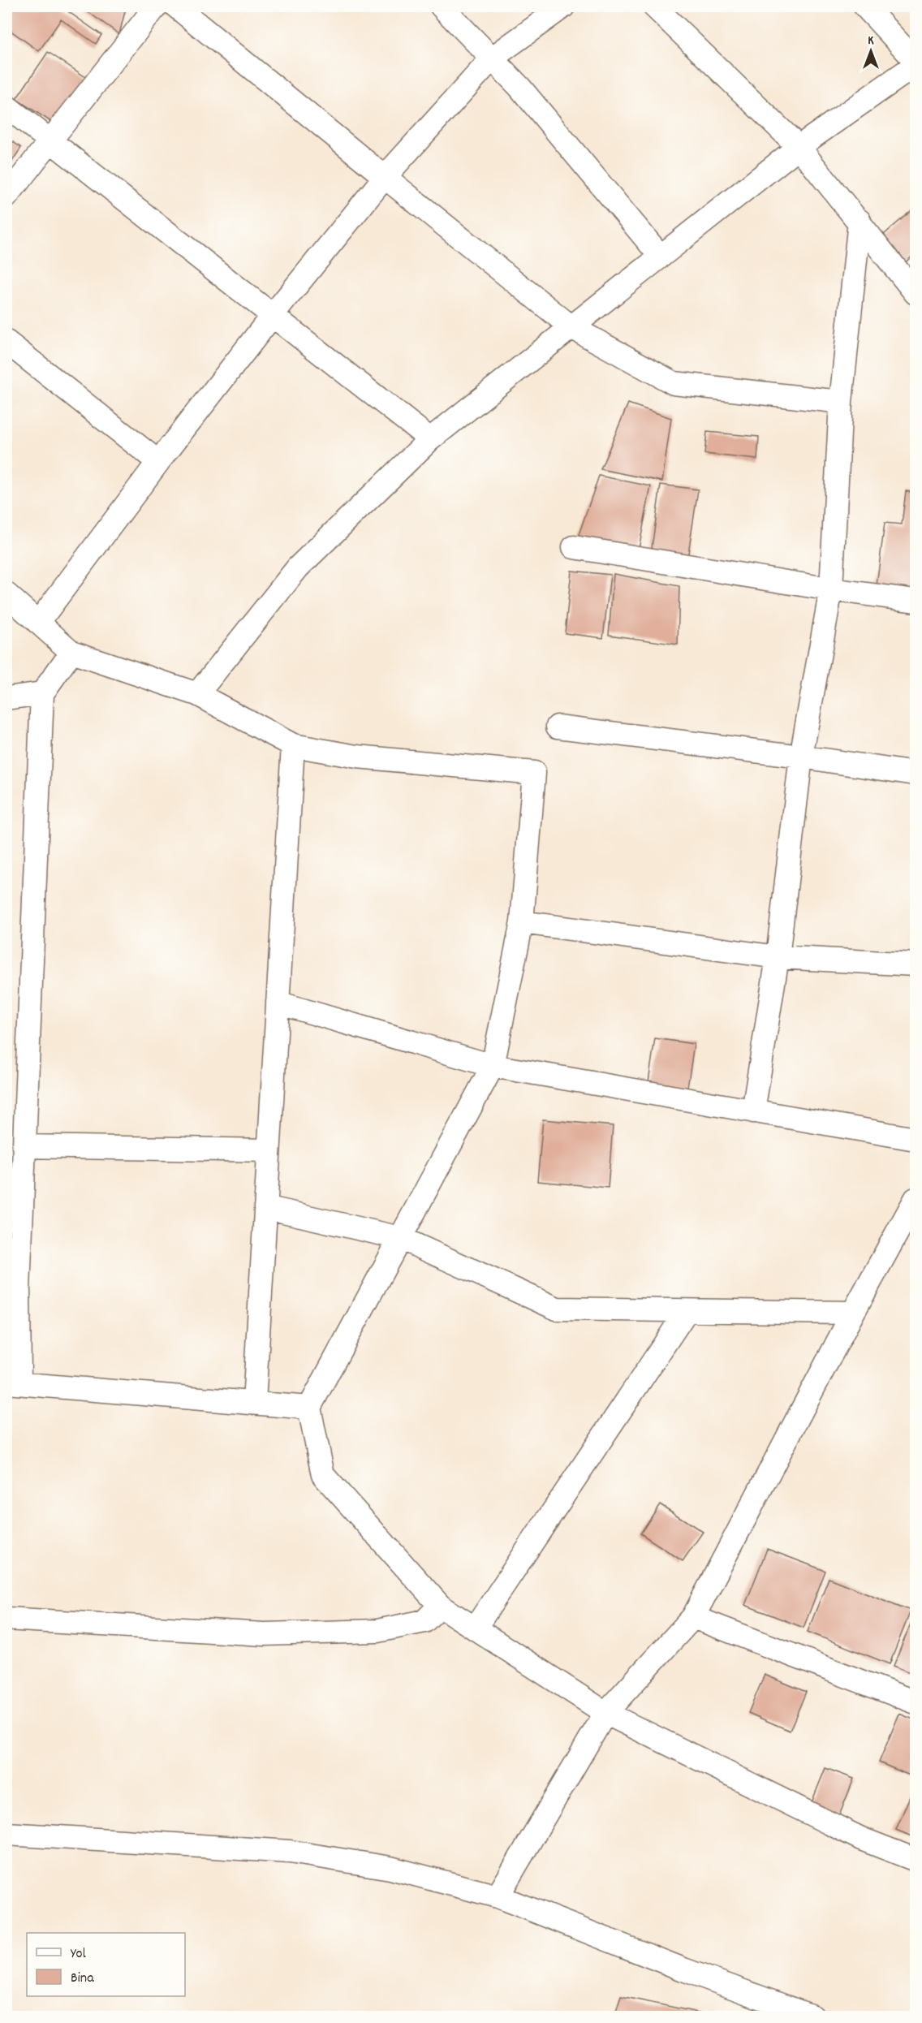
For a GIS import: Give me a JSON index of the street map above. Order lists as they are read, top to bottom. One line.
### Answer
{"legend":["Yol","Bina"],"north":"top"}
